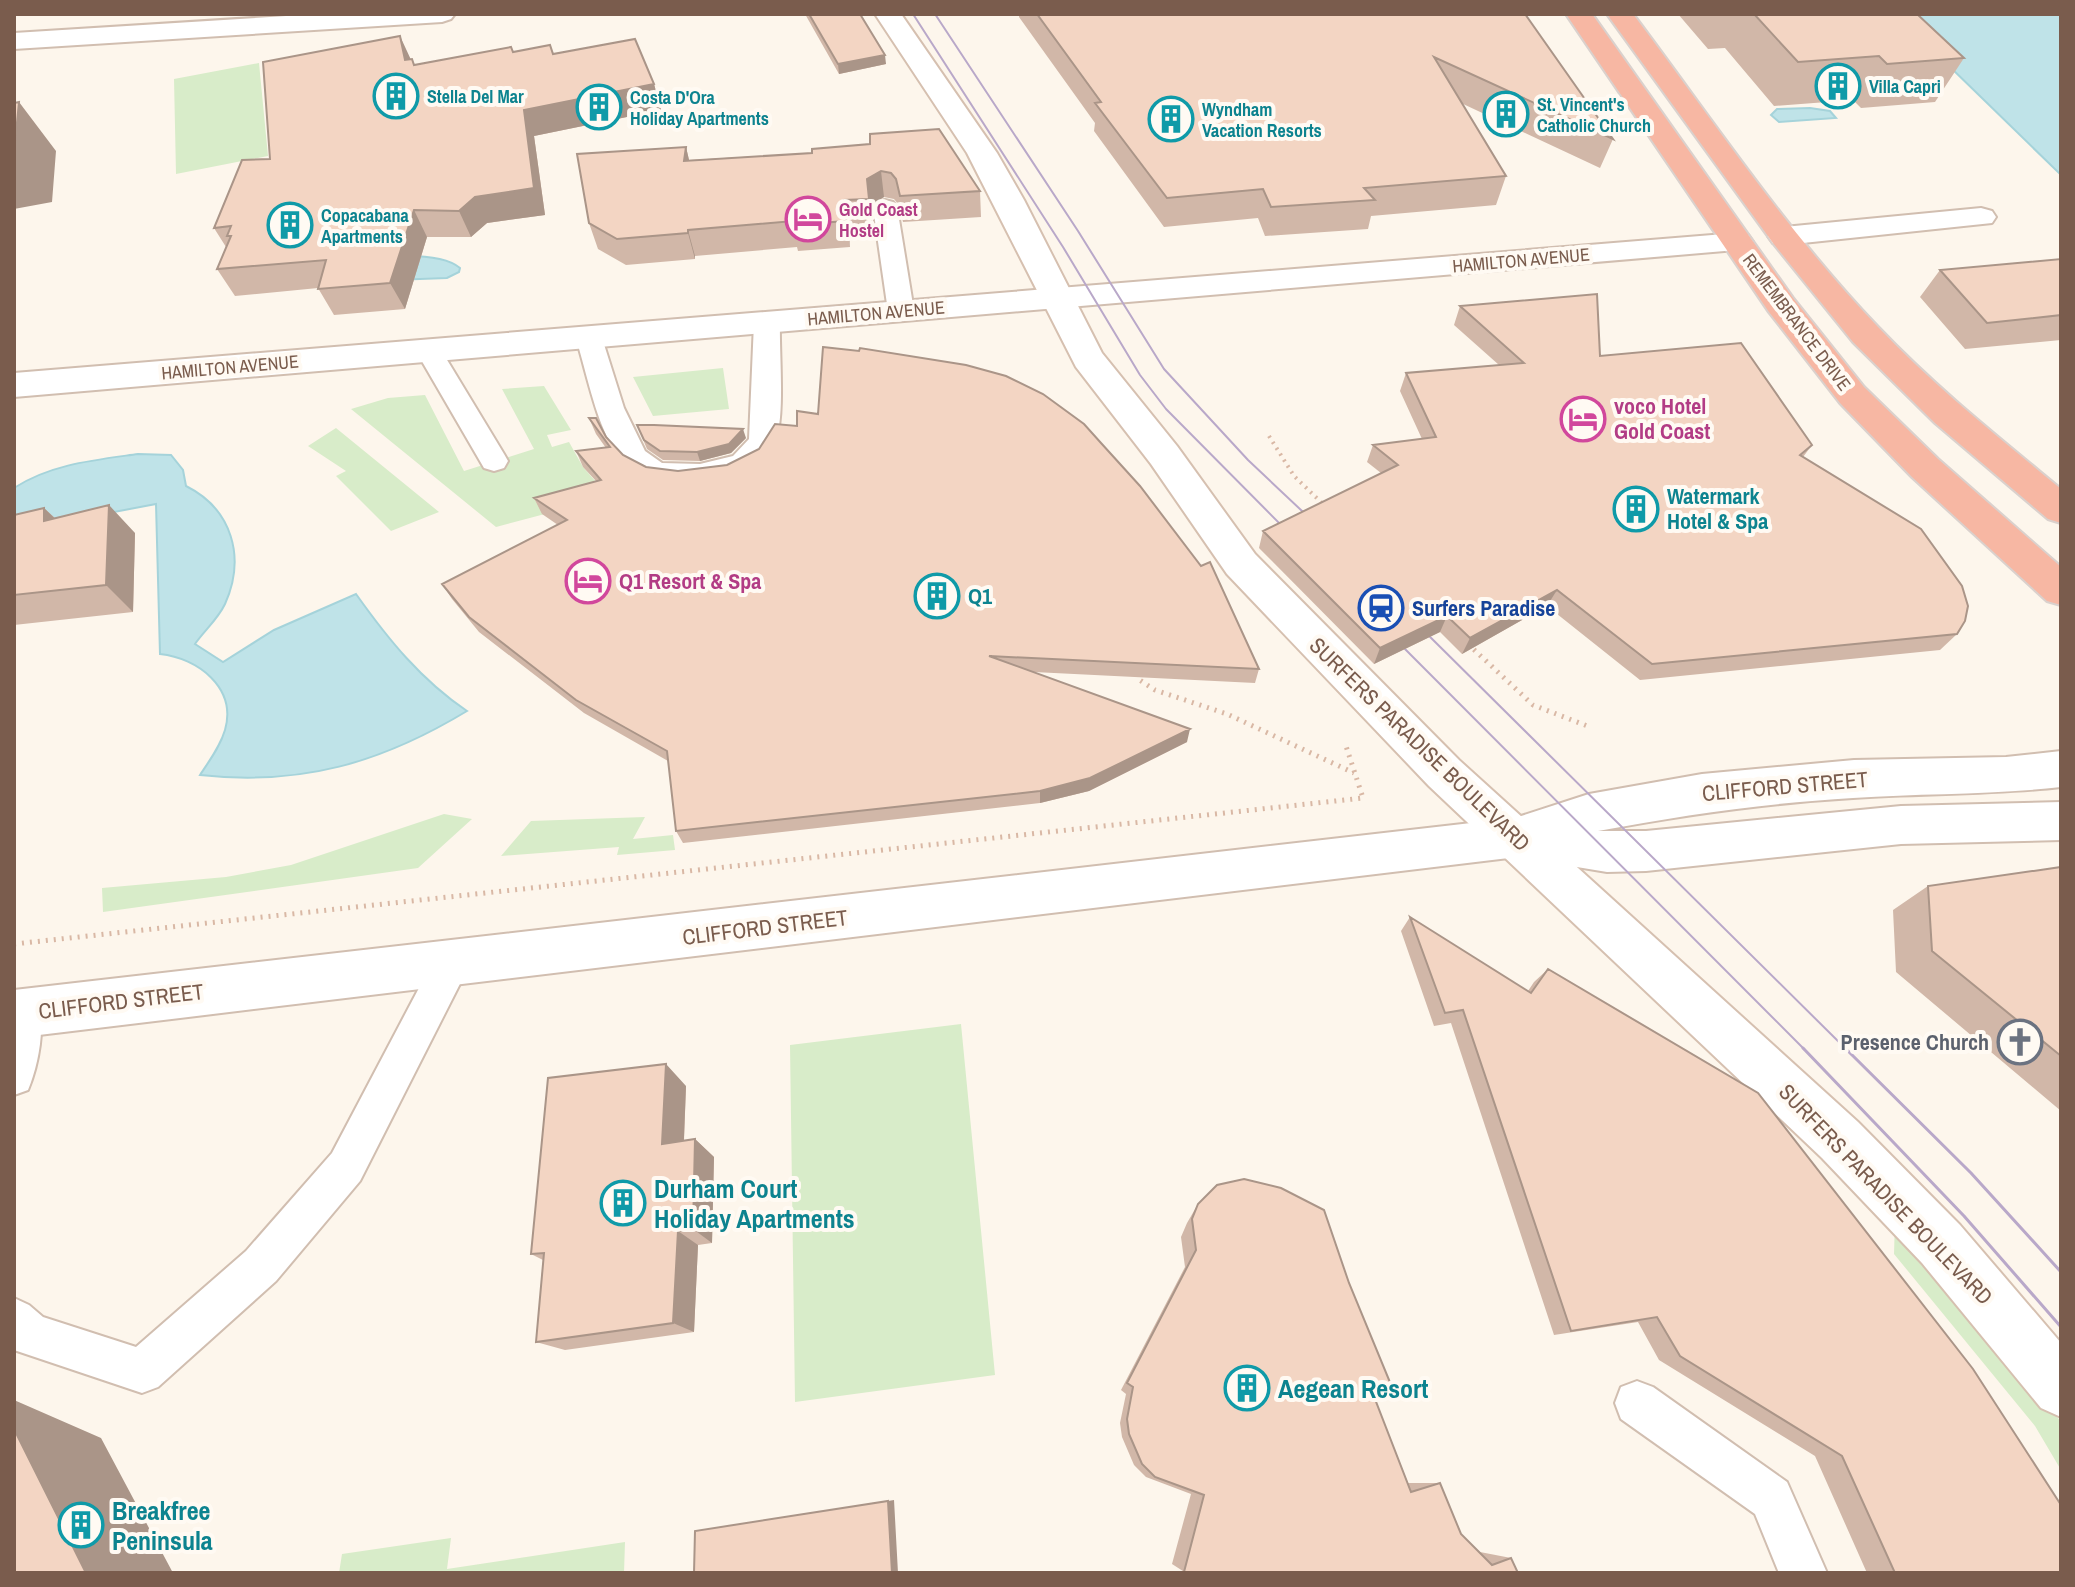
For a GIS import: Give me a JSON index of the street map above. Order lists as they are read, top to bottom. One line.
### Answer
{"streets":{"highway":["REMEMBRANCE DRIVE"],"street":["HAMILTON AVENUE","SURFERS PARADISE BOULEVARD","CLIFFORD STREET"]},"crossings":[["HAMILTON AVENUE","REMEMBRANCE DRIVE"],["HAMILTON AVENUE","SURFERS PARADISE BOULEVARD"],["SURFERS PARADISE BOULEVARD","CLIFFORD STREET"]],"places":{"building":["Villa Capri","Stella Del Mar","Costa D'Ora Holiday Apartments","St. Vincent's Catholic Church","Wyndham Vacation Resorts","Copacabana Apartments","Watermark Hotel & Spa","Q1","Durham Court Holiday Apartments","Aegean Resort","Breakfree Peninsula"],"hotel":["Gold Coast Hostel","voco Hotel Gold Coast","Q1 Resort & Spa"],"station":["Surfers Paradise"],"church":["Presence Church"]}}
